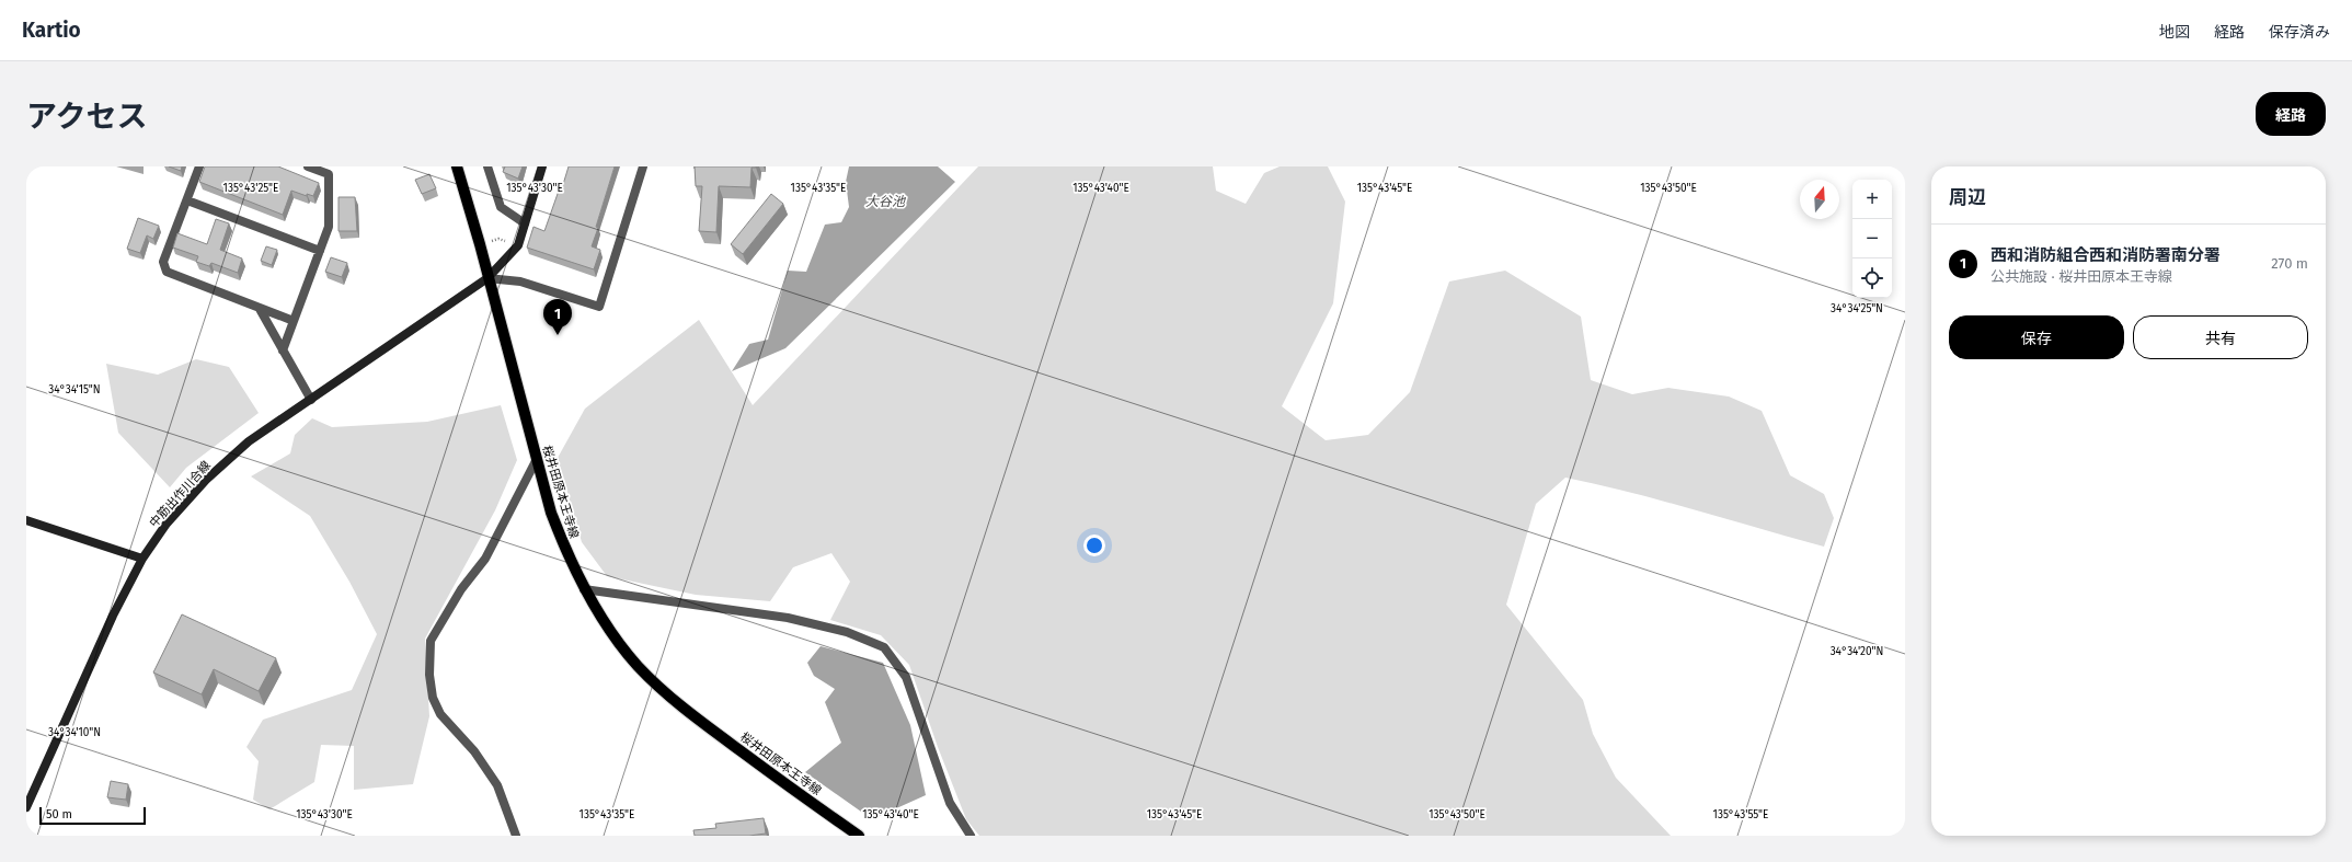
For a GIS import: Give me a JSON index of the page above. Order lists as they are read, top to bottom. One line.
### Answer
{"streets":{"main road":["桜井田原本王寺線","中筋出作川合線"]},"crossings":[["桜井田原本王寺線","中筋出作川合線"]],"water":["大谷池"],"scale_bar":"50 m","north":"top","page":{"header":"Kartio","nav":["地図","経路","保存済み"],"title":"アクセス","buttons":["経路",["保存","共有"]],"heading":"周辺","map_buttons":["+","−"],"list":[{"mark":"1","name":"西和消防組合西和消防署南分署","note":"公共施設 · 桜井田原本王寺線","value":"270 m"}],"pins":"1","scale":"50 m"},"coordinates":["135°43'25\"E","135°43'30\"E","135°43'35\"E","135°43'40\"E","135°43'45\"E","135°43'50\"E","34°34'25\"N","34°34'15\"N","34°34'20\"N","34°34'10\"N","135°43'55\"E"]}
